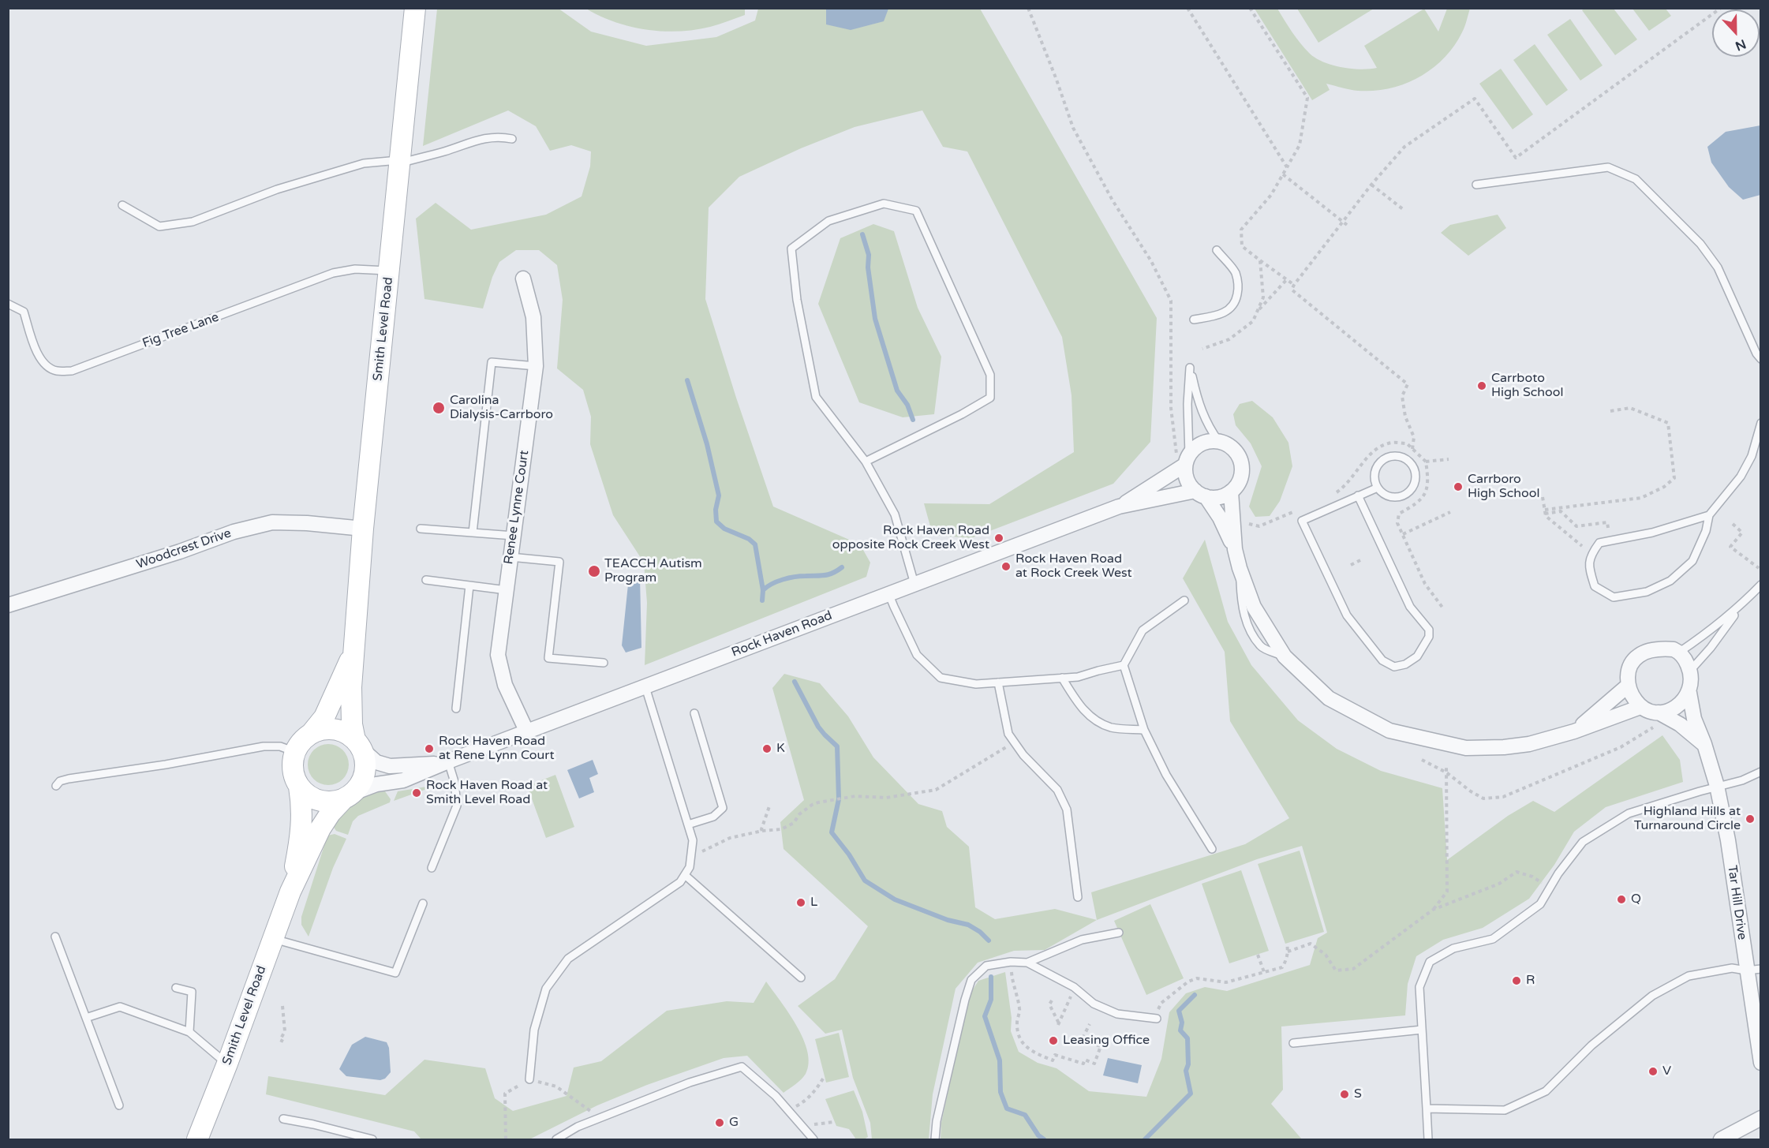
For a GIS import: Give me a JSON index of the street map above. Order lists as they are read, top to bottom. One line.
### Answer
{"streets":{"main road":["Smith Level Road"],"street":["Renee Lynne Court","Woodcrest Drive","Rock Haven Road","Tar Hill Drive"],"lane":["Fig Tree Lane"]},"crossings":[["Smith Level Road","Fig Tree Lane"],["Smith Level Road","Woodcrest Drive"],["Smith Level Road","Rock Haven Road"],["Renee Lynne Court","Rock Haven Road"]],"places":["Carrboto High School","Carolina Dialysis-Carrboro","Carrboro High School","Rock Haven Road opposite Rock Creek West","Rock Haven Road at Rock Creek West","TEACCH Autism Program","Rock Haven Road at Rene Lynn Court","K","Rock Haven Road at Smith Level Road","Highland Hills at Turnaround Circle","Q","L","R","Leasing Office","V","S","G"],"north":"bottom"}
